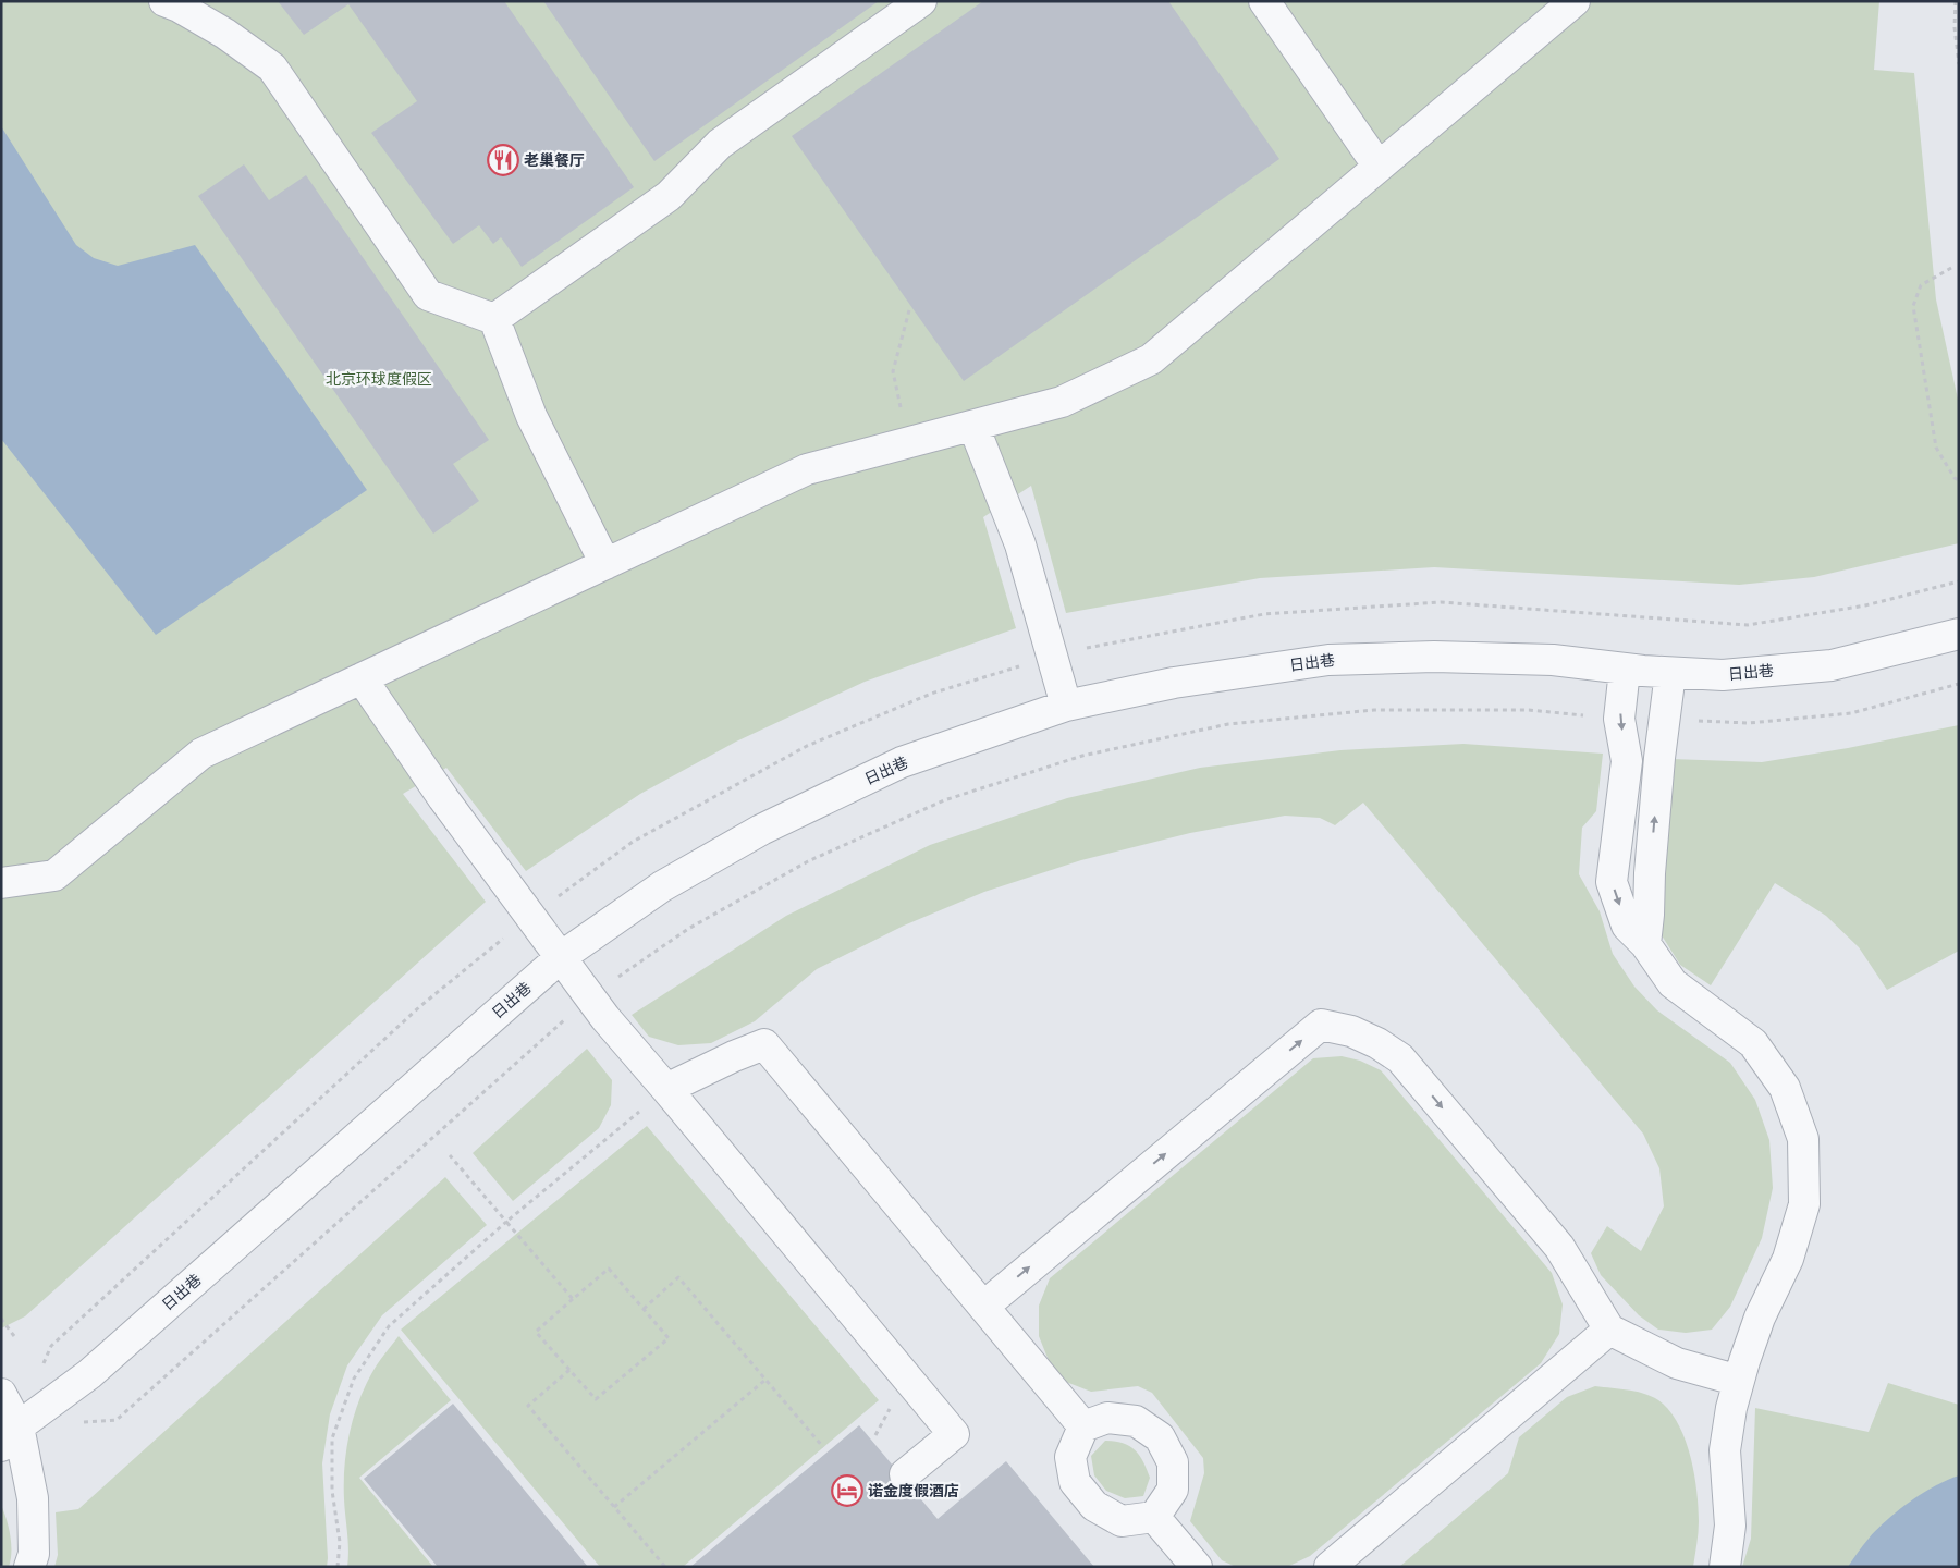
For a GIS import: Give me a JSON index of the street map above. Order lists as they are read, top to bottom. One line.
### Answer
{"streets":{"street":["日出巷"]},"parks":["北京环球度假区"],"places":{"restaurant":["老巢餐厅"],"hotel":["诺金度假酒店"]}}
